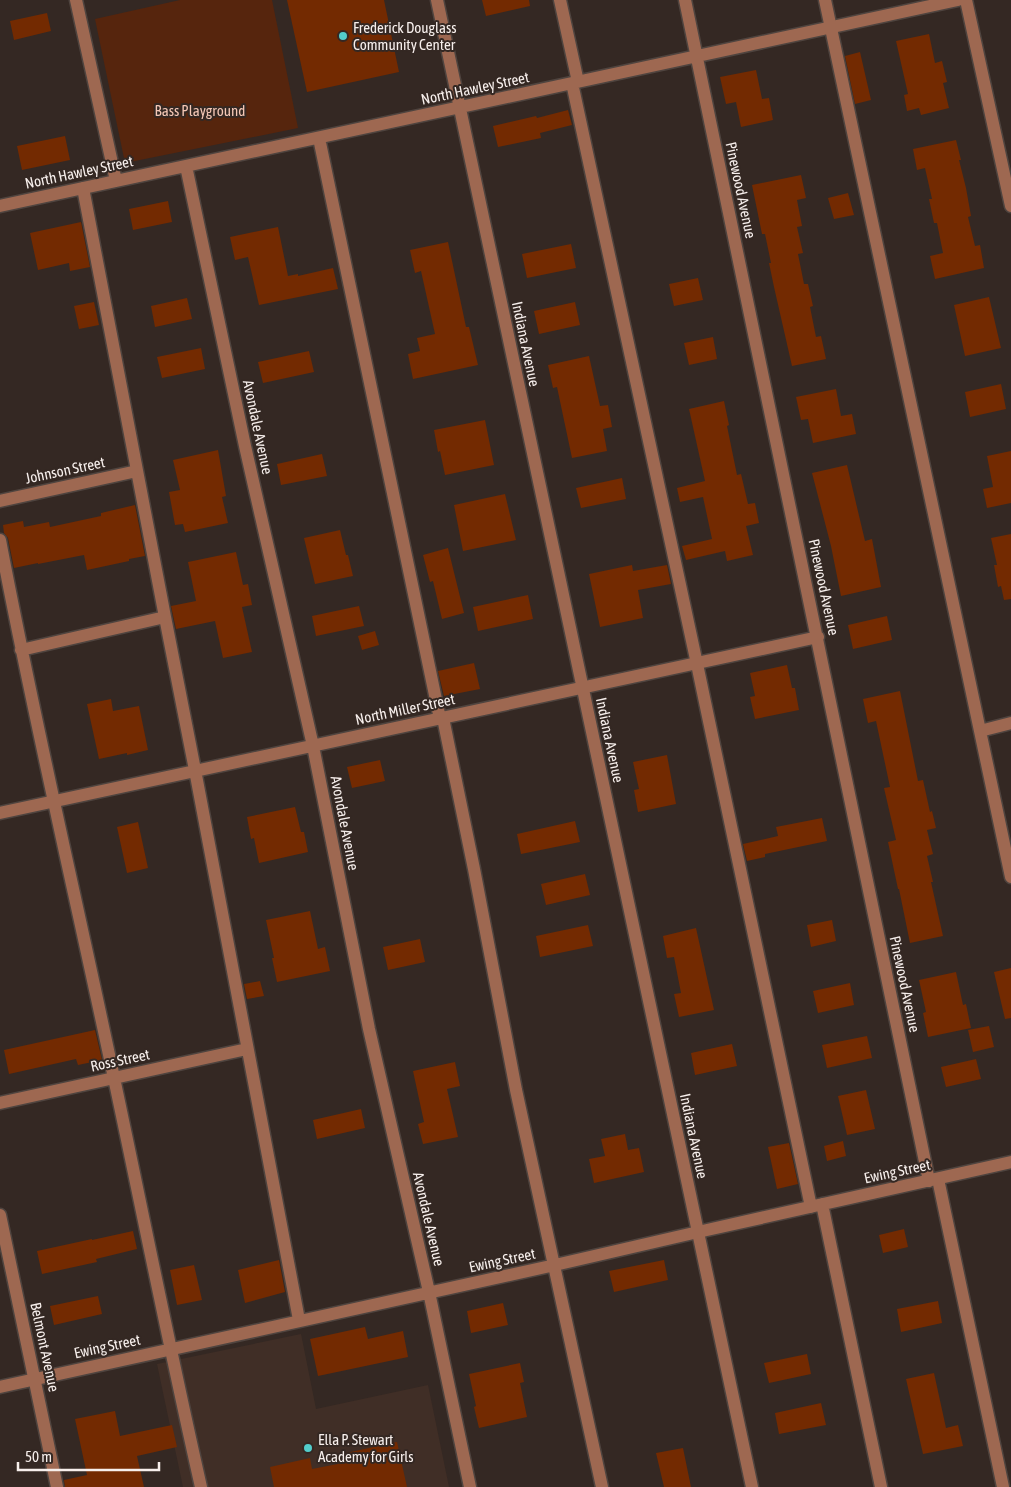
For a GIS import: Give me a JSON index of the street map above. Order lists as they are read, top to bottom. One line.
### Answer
{"streets":{"street":["North Hawley Street","Pinewood Avenue","Indiana Avenue","Avondale Avenue","Johnson Street","North Miller Street","Ross Street","Ewing Street","Belmont Avenue"]},"crossings":[["North Hawley Street","Pinewood Avenue"],["North Hawley Street","Indiana Avenue"],["North Hawley Street","Avondale Avenue"],["Pinewood Avenue","North Miller Street"],["Pinewood Avenue","Ewing Street"],["Indiana Avenue","North Miller Street"],["Indiana Avenue","Ewing Street"],["Avondale Avenue","North Miller Street"],["Avondale Avenue","Ewing Street"],["Ewing Street","Belmont Avenue"]],"parks":["Bass Playground"],"places":["Frederick Douglass Community Center","Ella P. Stewart Academy for Girls"],"scale_bar":"50 m"}
